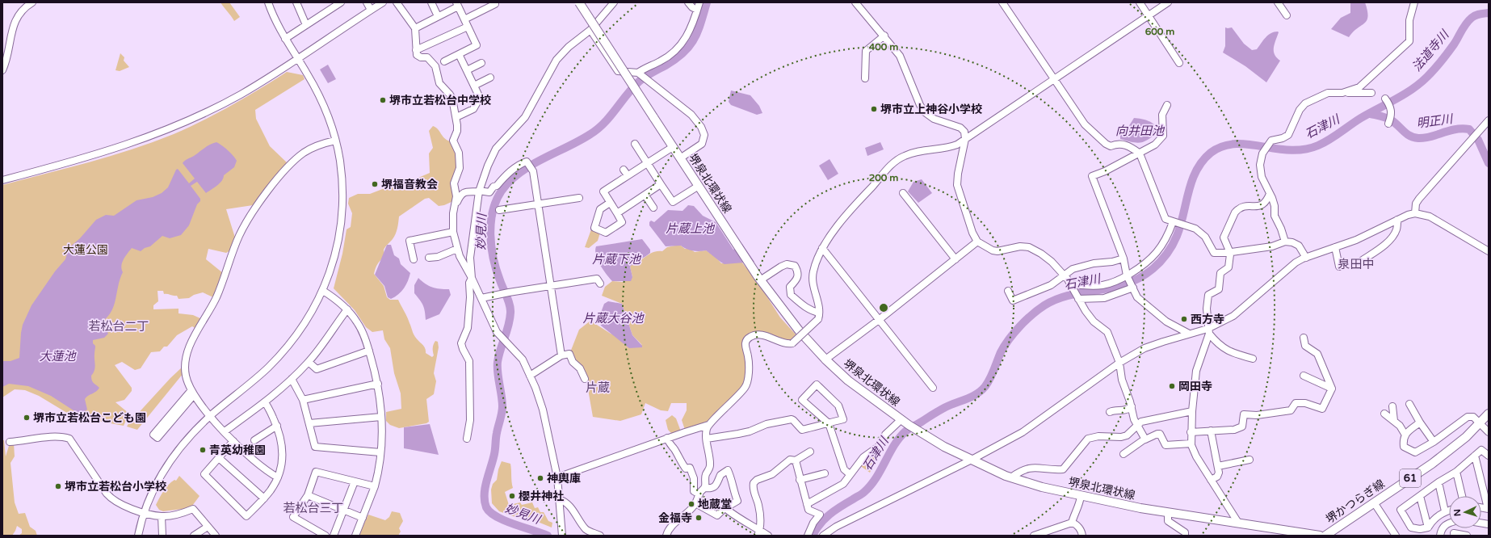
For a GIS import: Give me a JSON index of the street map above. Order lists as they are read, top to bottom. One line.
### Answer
{"streets":{"main road":["堺泉北環状線","61","堺かつらぎ線"]},"districts":["泉田中","若松台二丁","片蔵","若松台三丁"],"water":["法道寺川","明正川","石津川","向井田池","片蔵上池","妙見川","片蔵下池","片蔵大谷池","大蓮池"],"parks":["大蓮公園"],"places":["堺市立若松台中学校","堺市立上神谷小学校","堺福音教会","西方寺","岡田寺","堺市立若松台こども園","青英幼稚園","神輿庫","堺市立若松台小学校","櫻井神社","地蔵堂","金福寺"],"north":"left","rings":["600 m","400 m","200 m"]}
